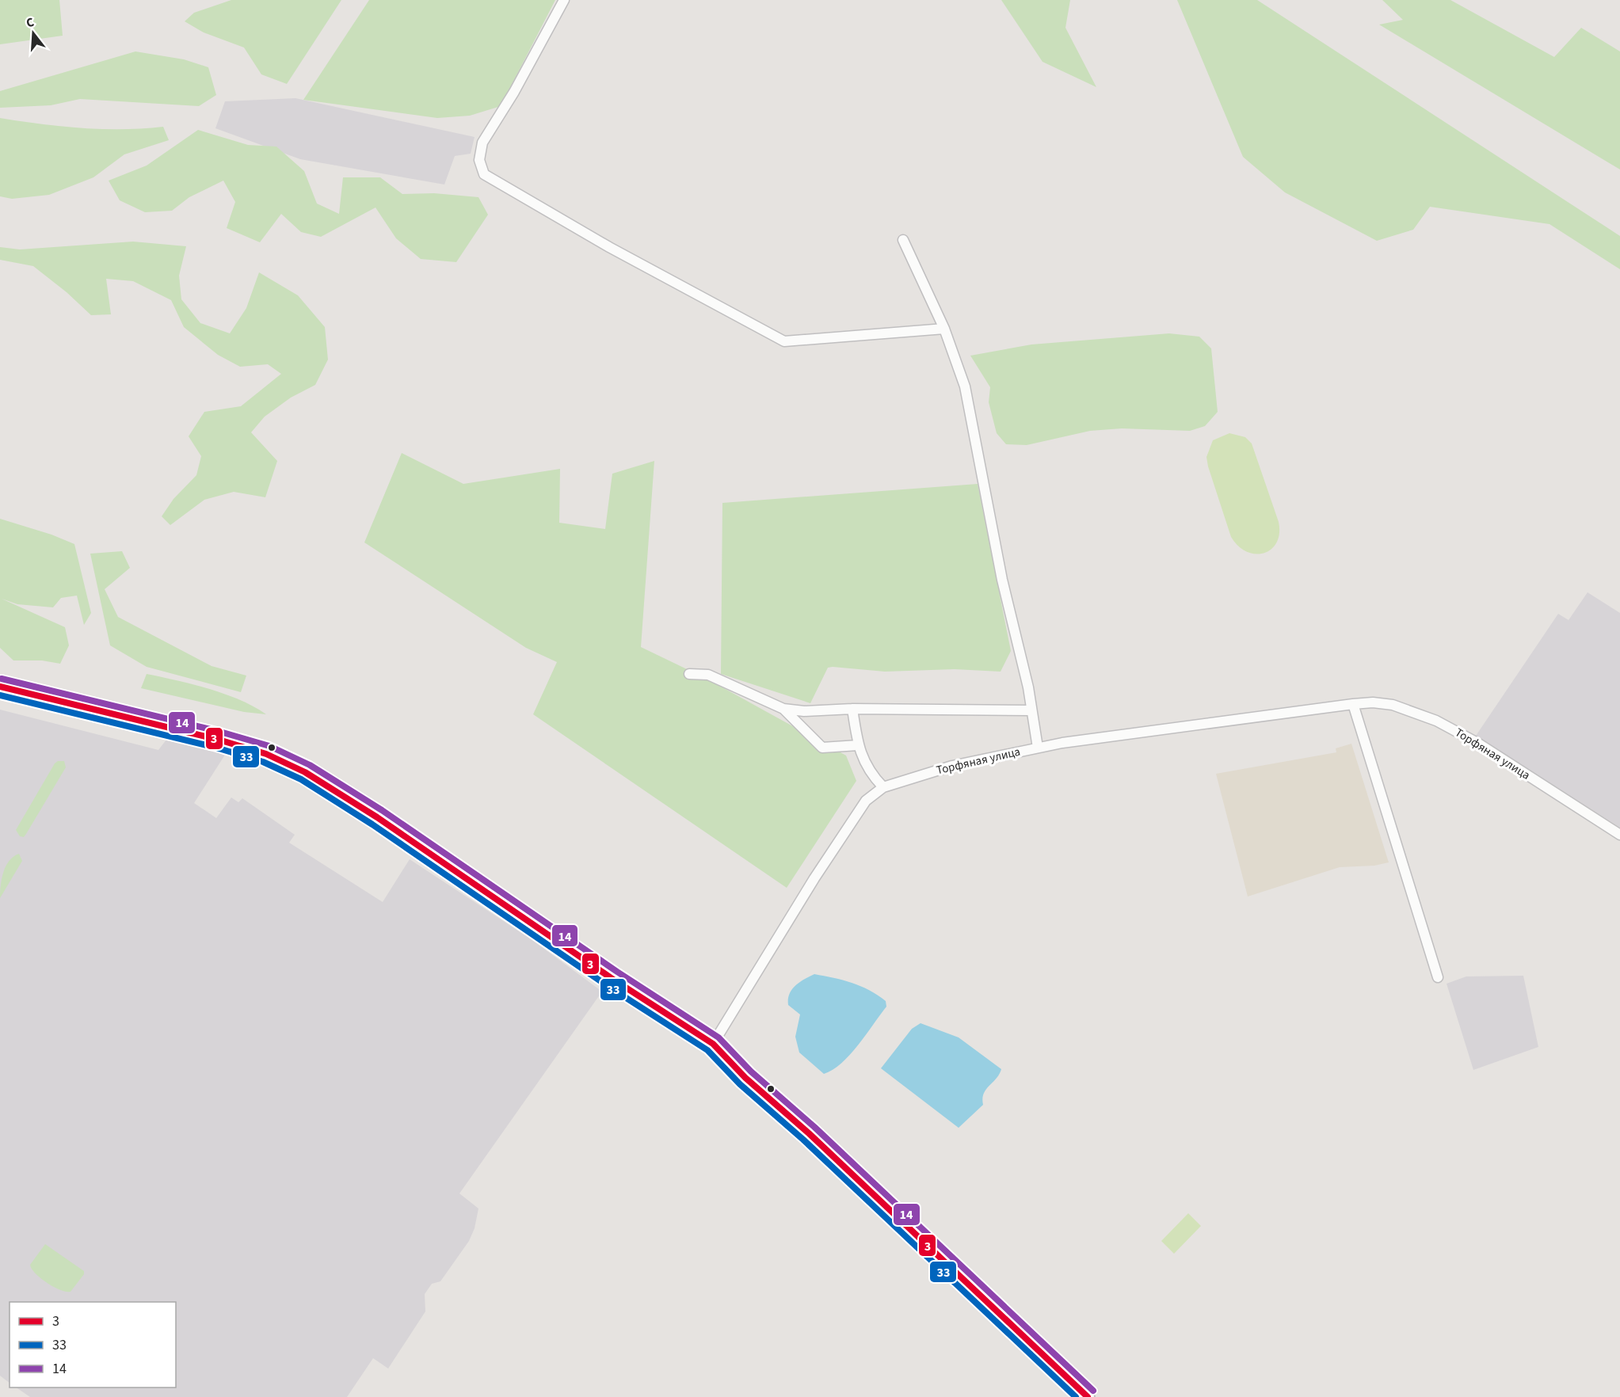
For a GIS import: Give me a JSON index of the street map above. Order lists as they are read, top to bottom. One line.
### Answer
{"streets":{"street":["Торфяная улица"]},"lines":["transit line 14","transit line 3","transit line 33"],"legend":["3","33","14"],"north":"top"}
